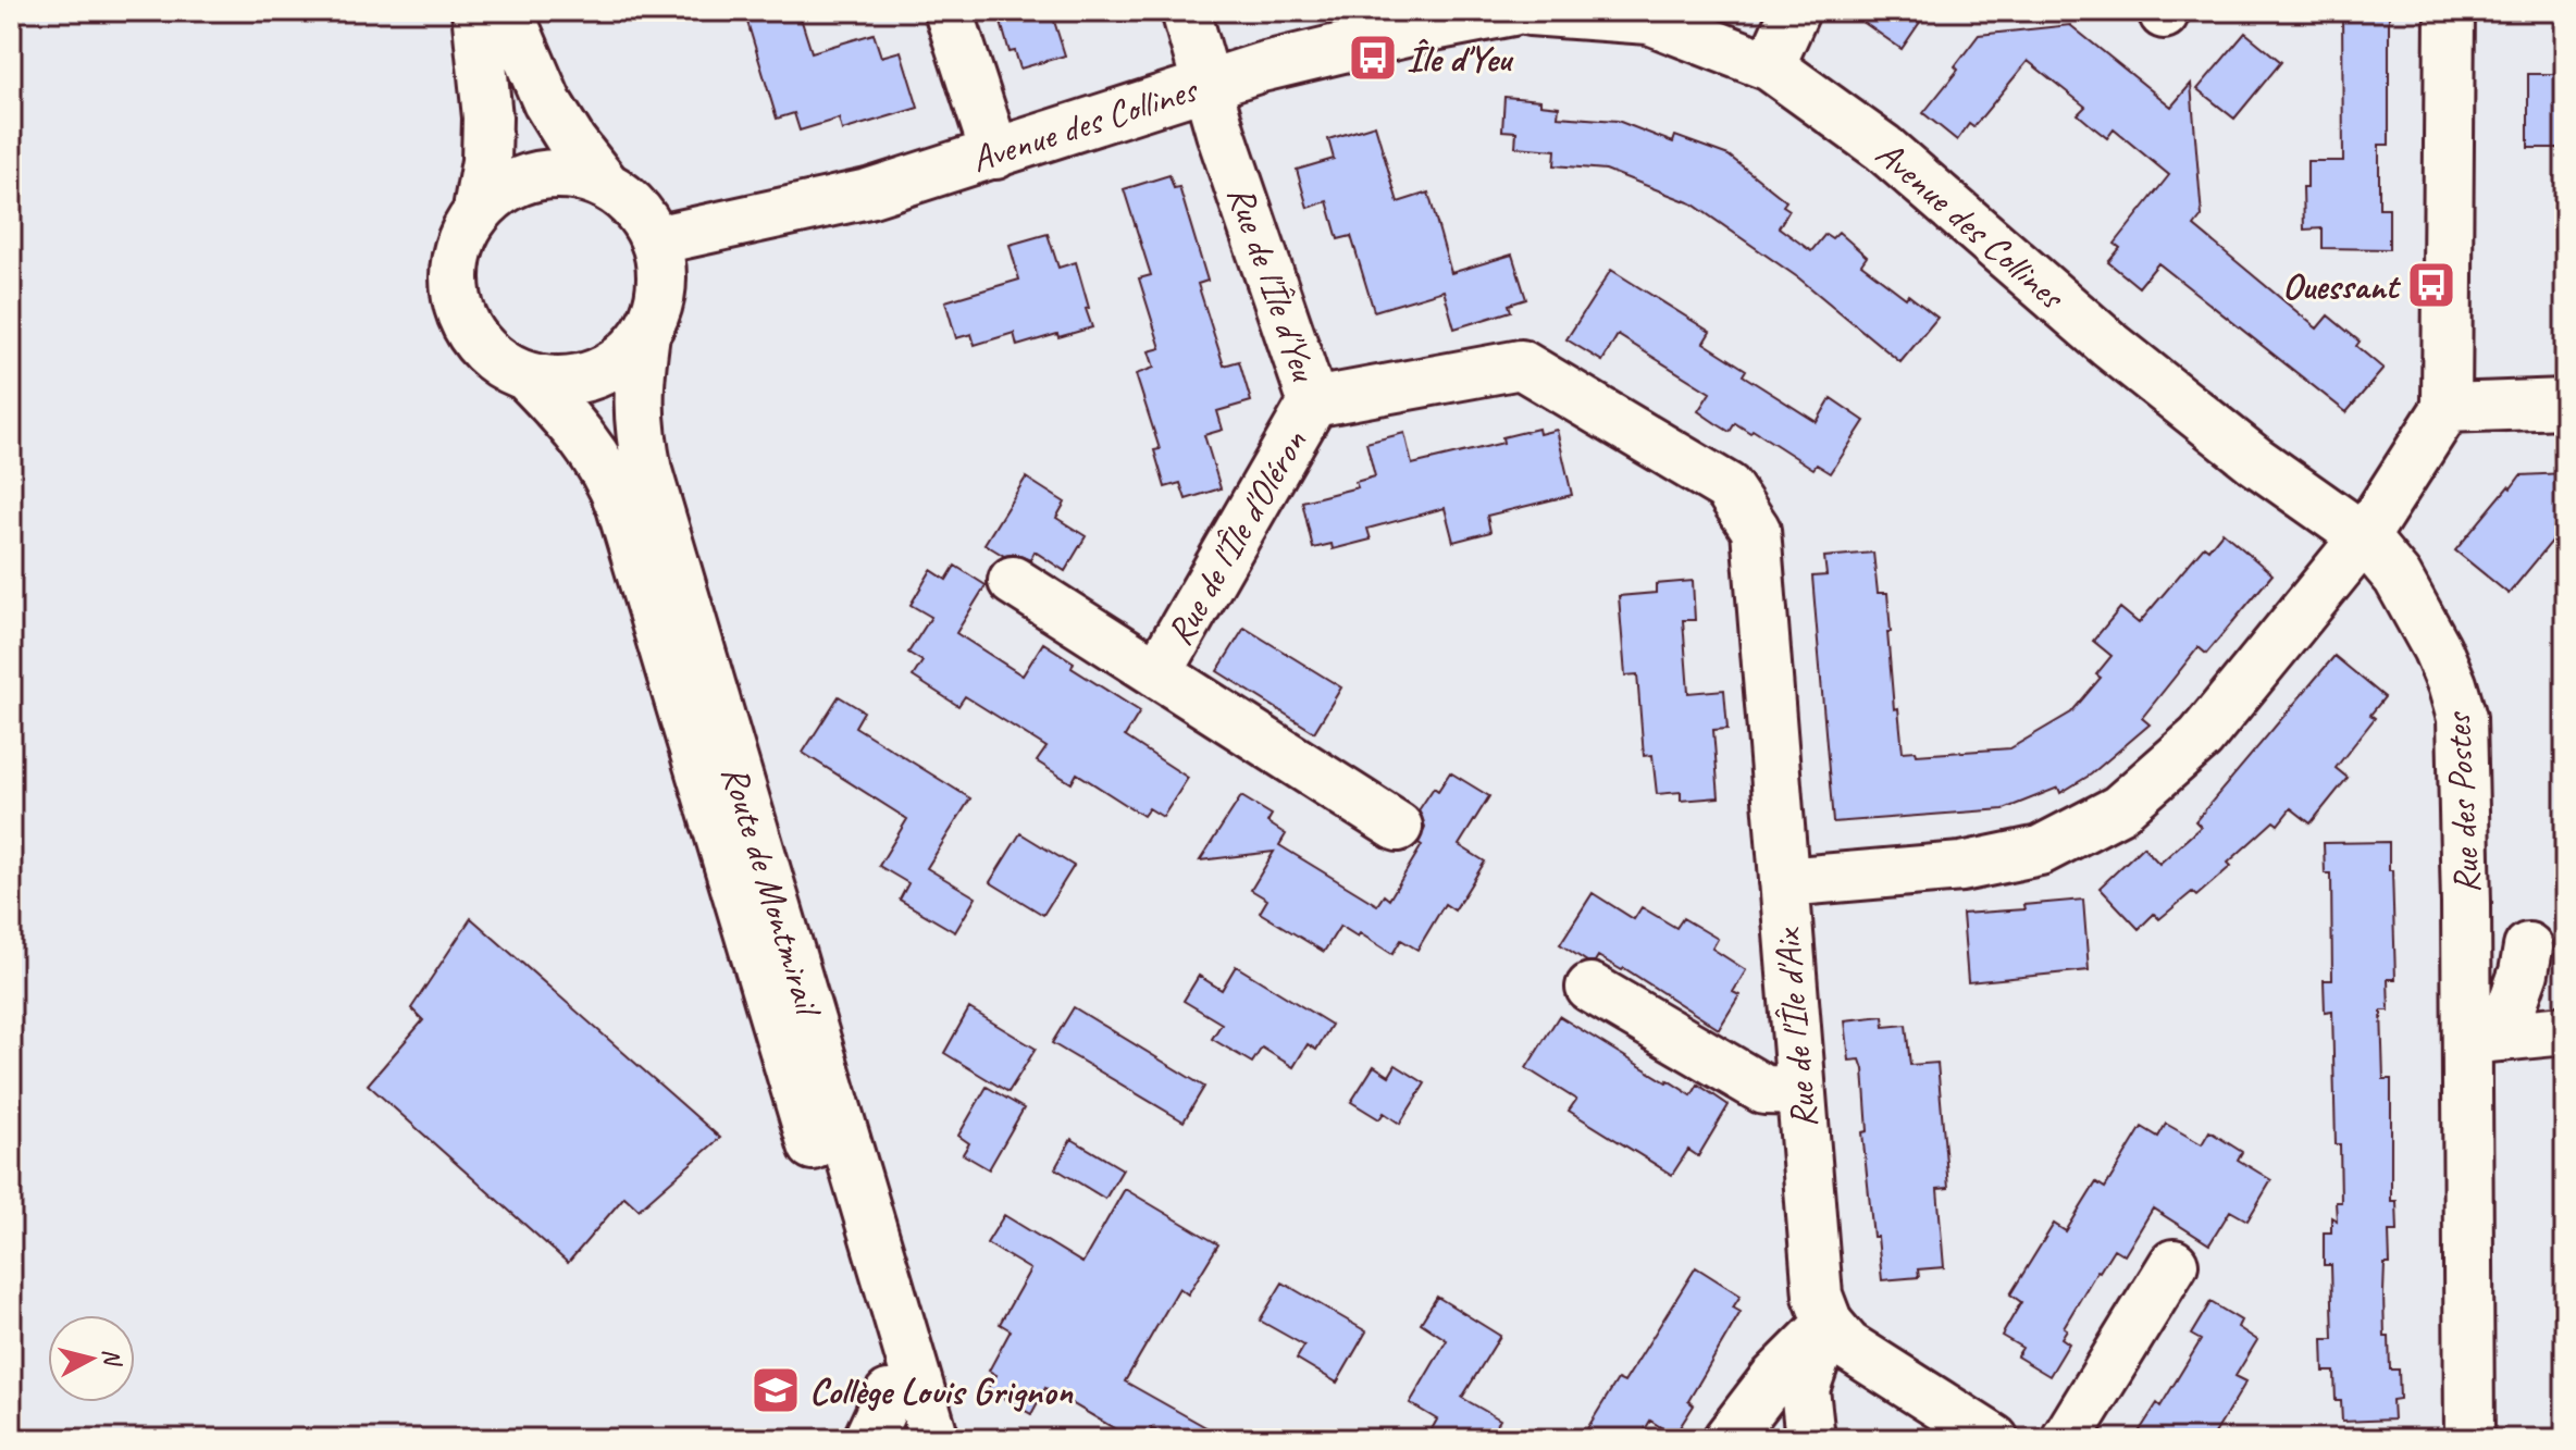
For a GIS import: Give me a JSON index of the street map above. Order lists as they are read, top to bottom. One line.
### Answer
{"streets":{"street":["Avenue des Collines","Rue de l'Île d'Yeu","Rue de l'Île d'Oléron","Rue des Postes","Route de Montmirail","Rue de l'Île d'Aix"]},"crossings":[["Avenue des Collines","Rue de l'Île d'Yeu"],["Avenue des Collines","Rue des Postes"],["Avenue des Collines","Route de Montmirail"],["Rue de l'Île d'Yeu","Rue de l'Île d'Oléron"],["Rue de l'Île d'Yeu","Rue de l'Île d'Aix"]],"places":{"bus stop":["Île d'Yeu","Ouessant"],"school or university":["Collège Louis Grignon"]},"north":"right"}
